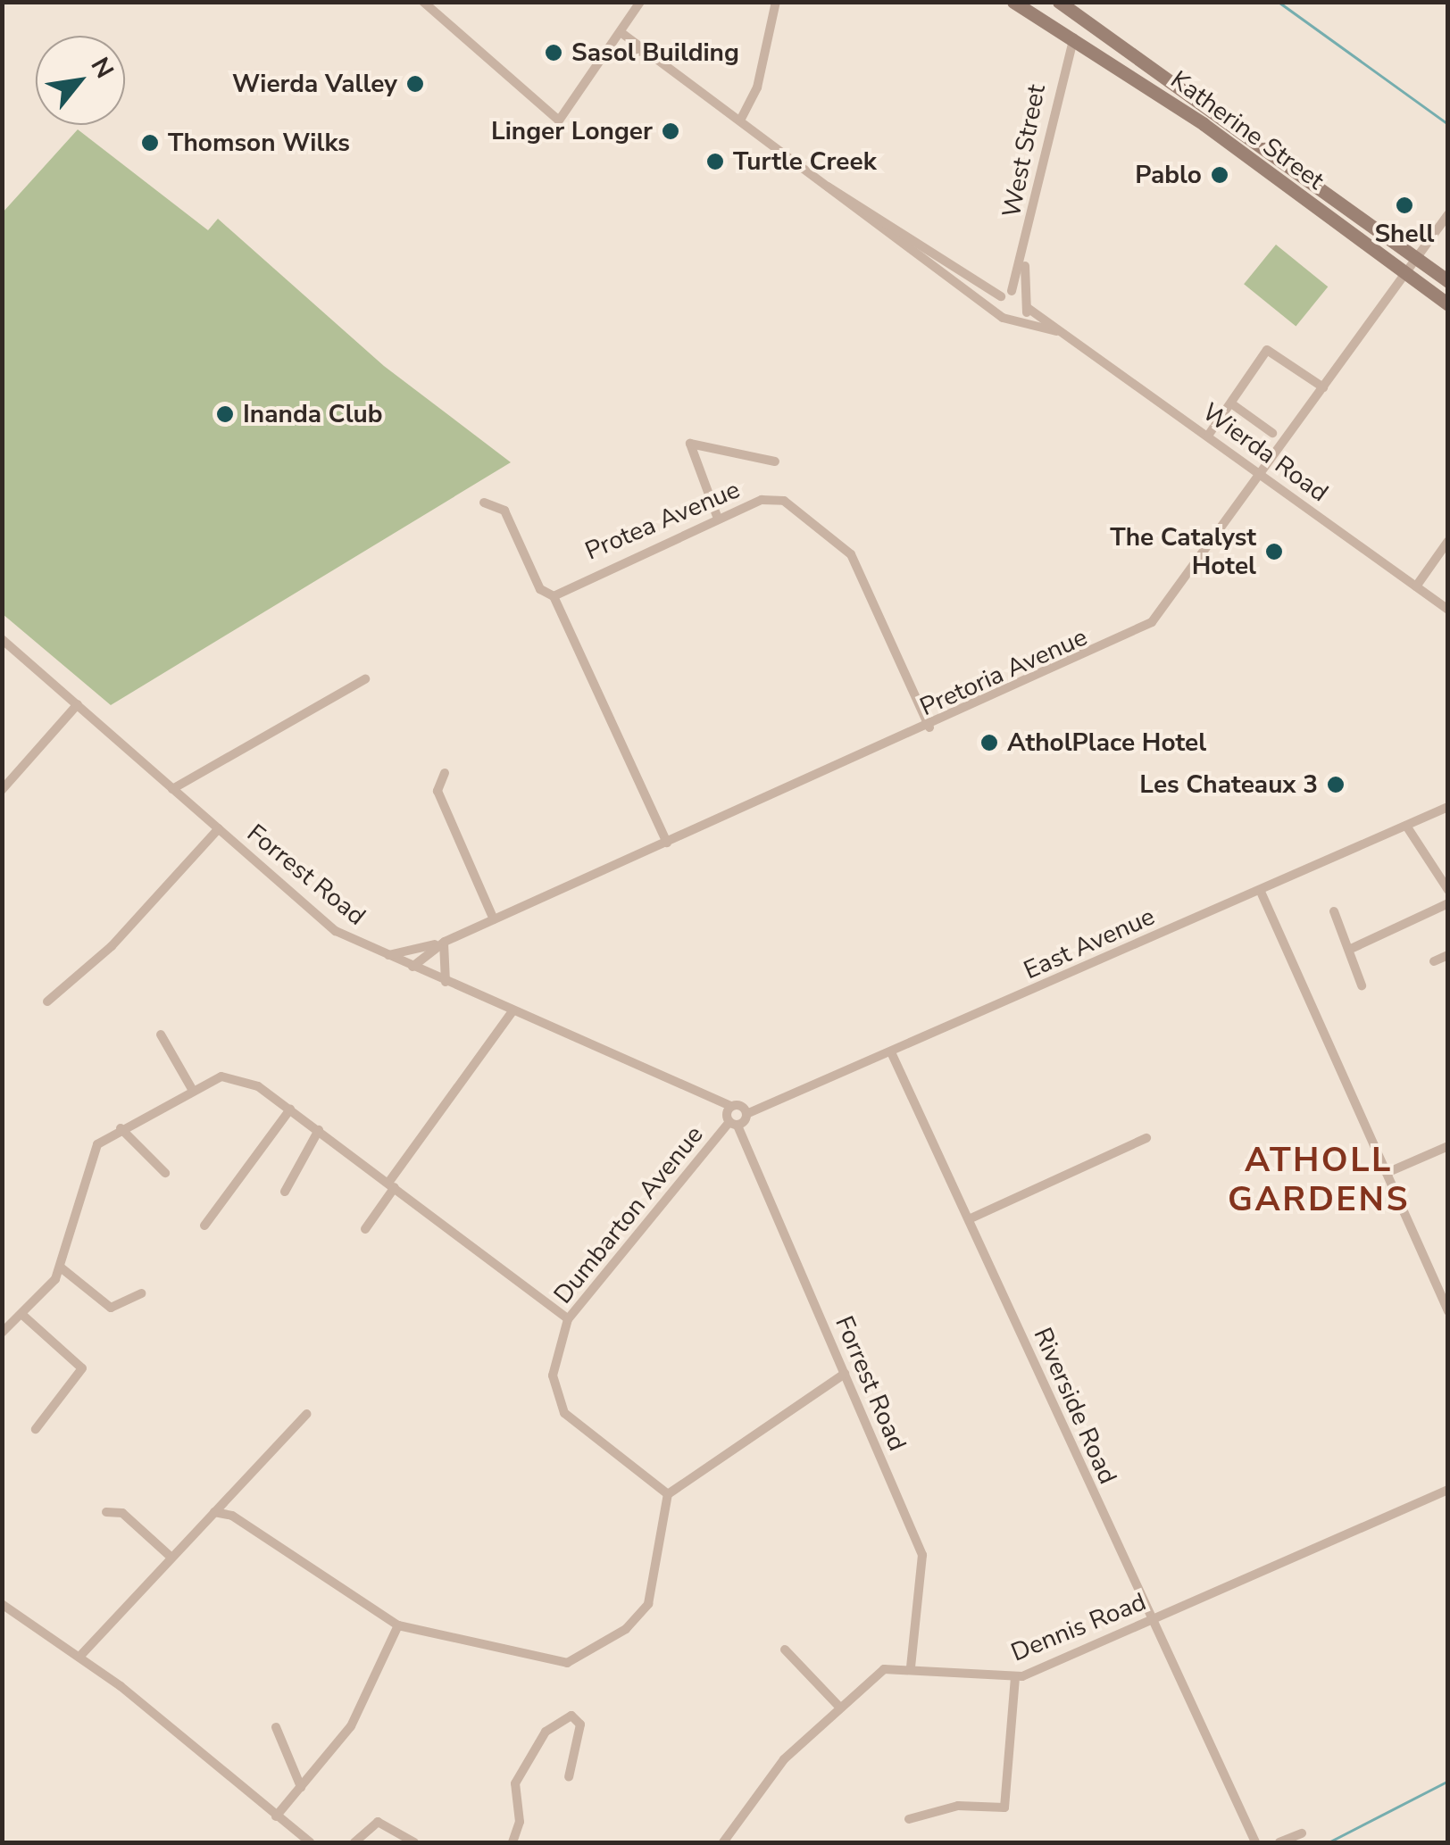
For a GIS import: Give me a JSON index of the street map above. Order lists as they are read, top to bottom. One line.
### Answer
{"streets":{"main road":["Katherine Street","West Street"],"street":["Wierda Road","Protea Avenue","Pretoria Avenue","Forrest Road","East Avenue","Dumbarton Avenue","Riverside Road","Dennis Road"]},"crossings":[["Katherine Street","West Street"],["Katherine Street","Pretoria Avenue"],["West Street","Wierda Road"],["Wierda Road","Pretoria Avenue"],["Protea Avenue","Pretoria Avenue"],["Pretoria Avenue","Forrest Road"],["Forrest Road","East Avenue"],["Forrest Road","Dumbarton Avenue"],["Forrest Road","Dennis Road"],["East Avenue","Dumbarton Avenue"],["East Avenue","Riverside Road"],["Riverside Road","Dennis Road"]],"districts":["ATHOLL GARDENS"],"places":["Sasol Building","Wierda Valley","Linger Longer","Thomson Wilks","Turtle Creek","Pablo","Shell","Inanda Club","The Catalyst Hotel","AtholPlace Hotel","Les Chateaux 3"],"north":"top right"}
